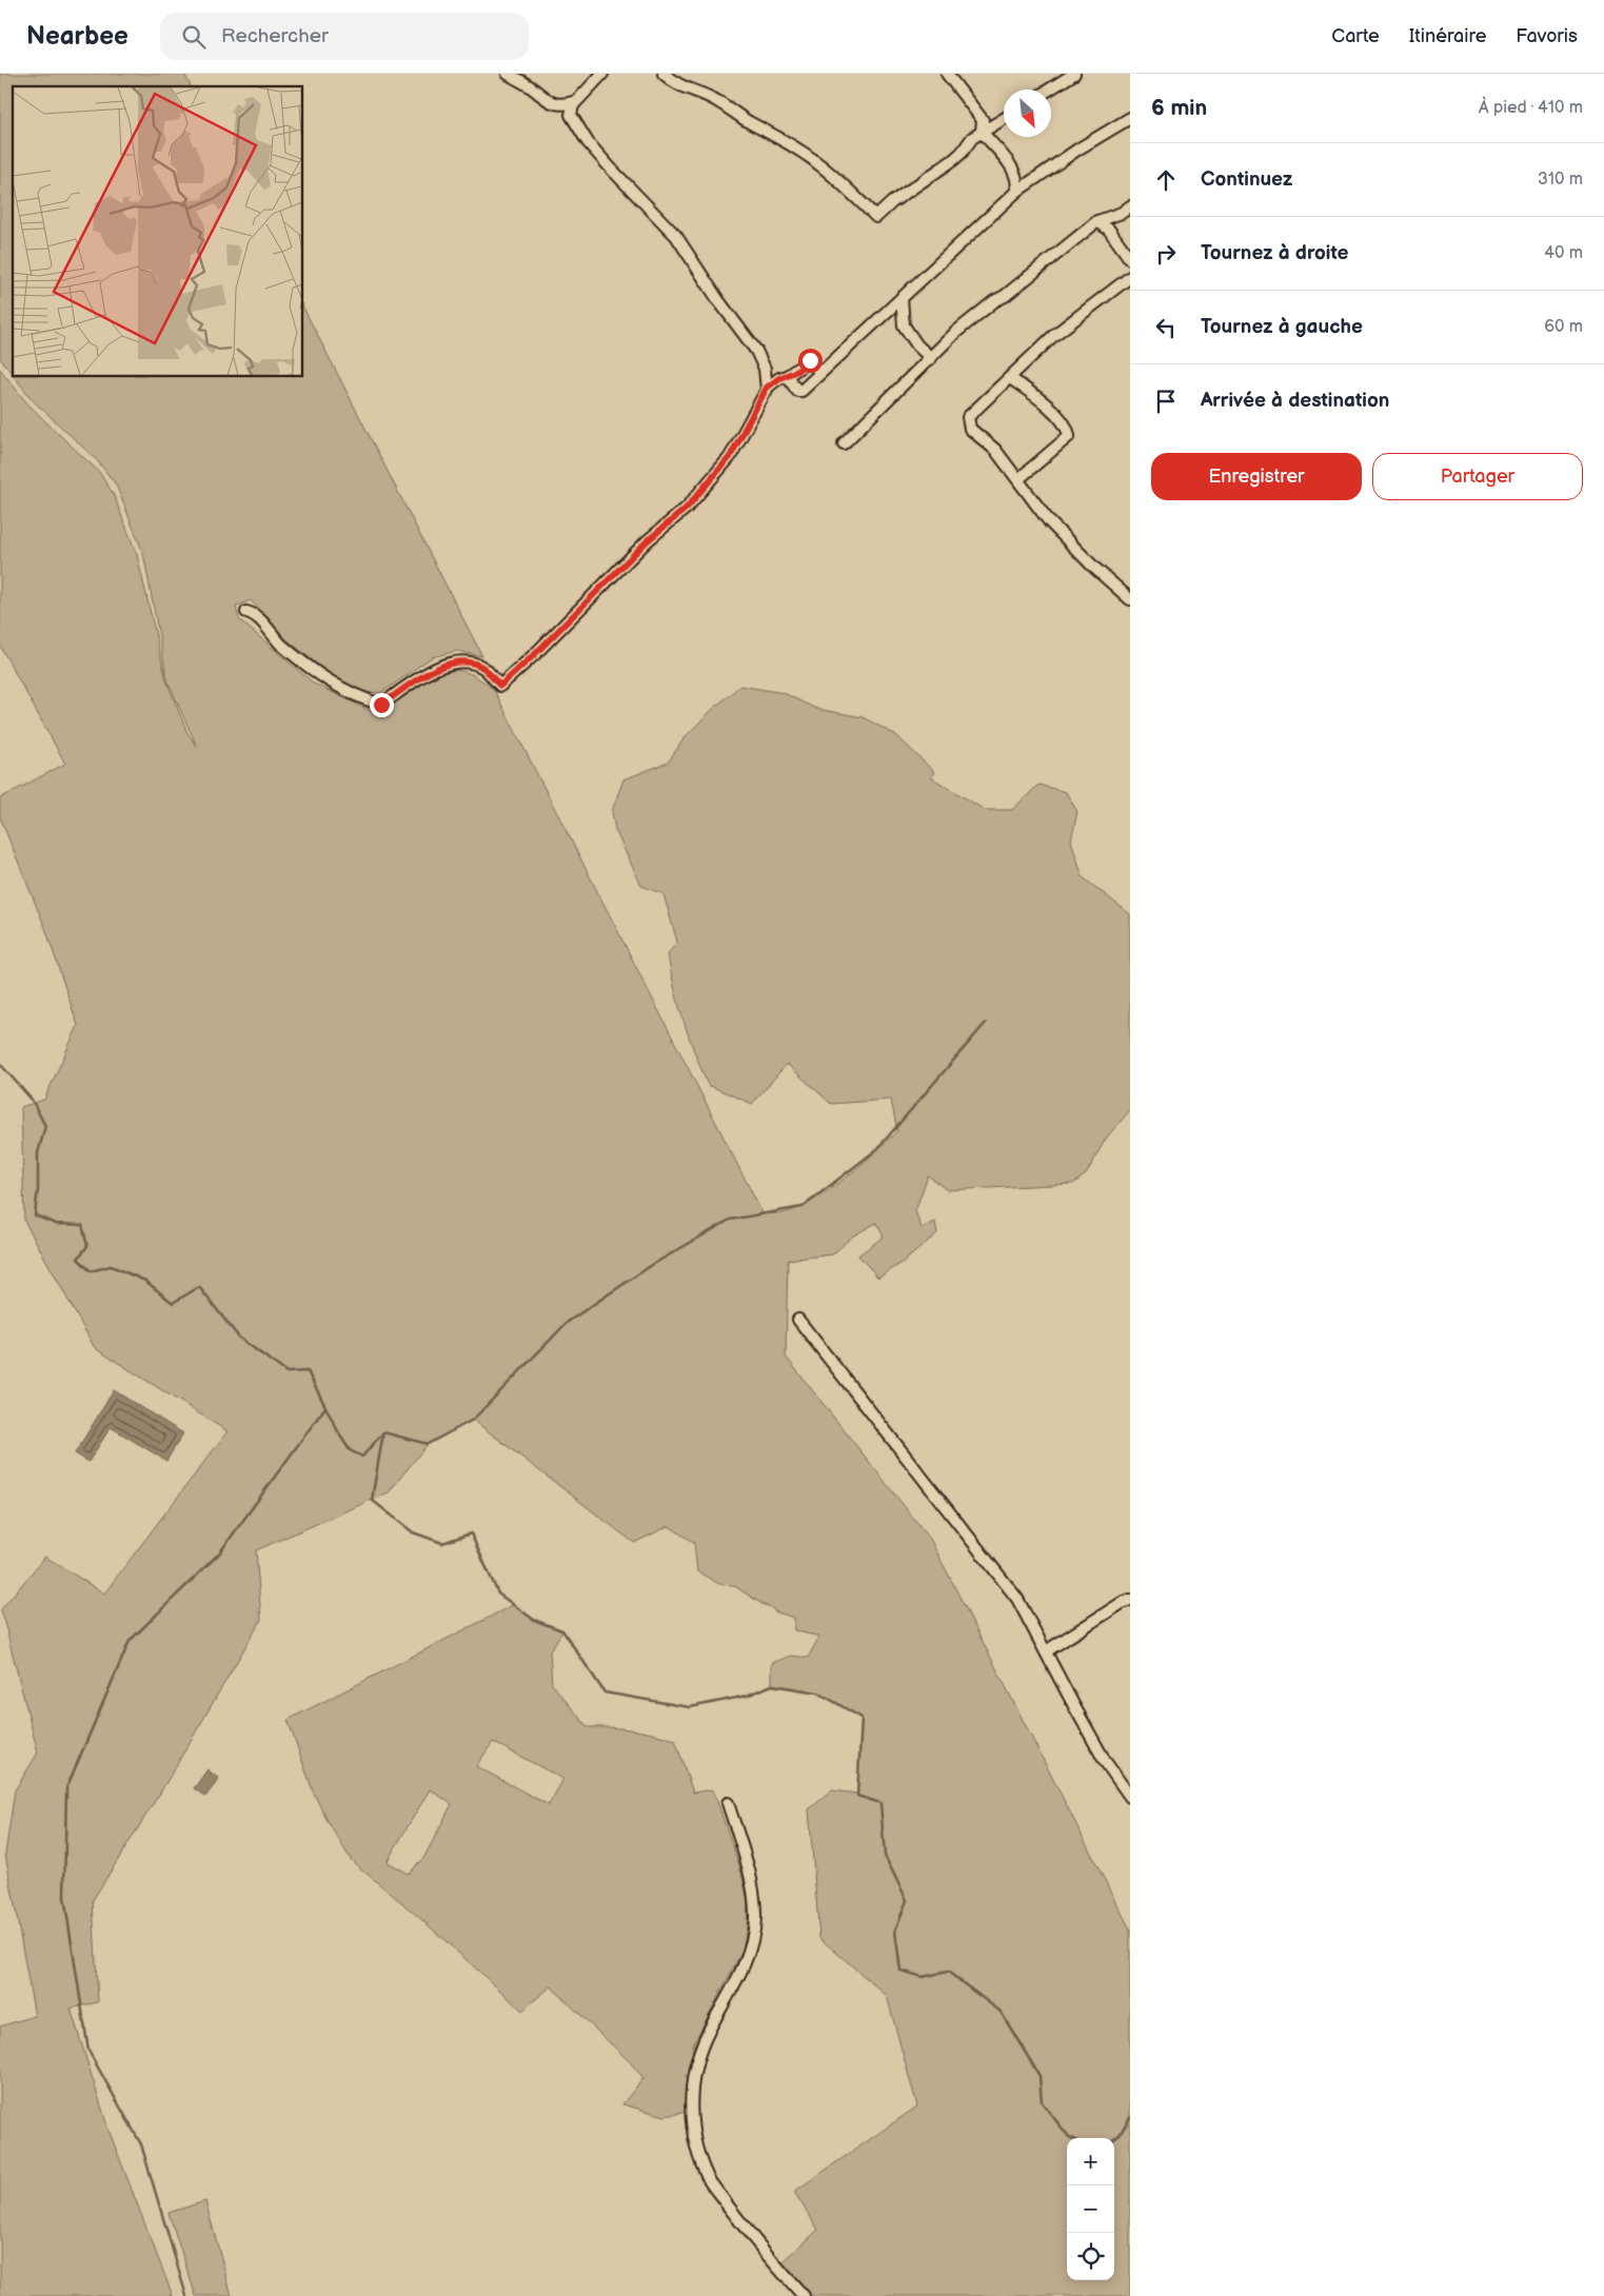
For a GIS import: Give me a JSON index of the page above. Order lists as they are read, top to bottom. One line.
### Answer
{"north":"bottom right","page":{"header":"Nearbee","search":"Rechercher","nav":["Carte","Itinéraire","Favoris"],"heading":["6 min","À pied · 410 m"],"list":[["Continuez","310 m"],["Tournez à droite","40 m"],["Tournez à gauche","60 m"],"Arrivée à destination"],"buttons":["Enregistrer","Partager"],"map_buttons":["+","−"]}}
